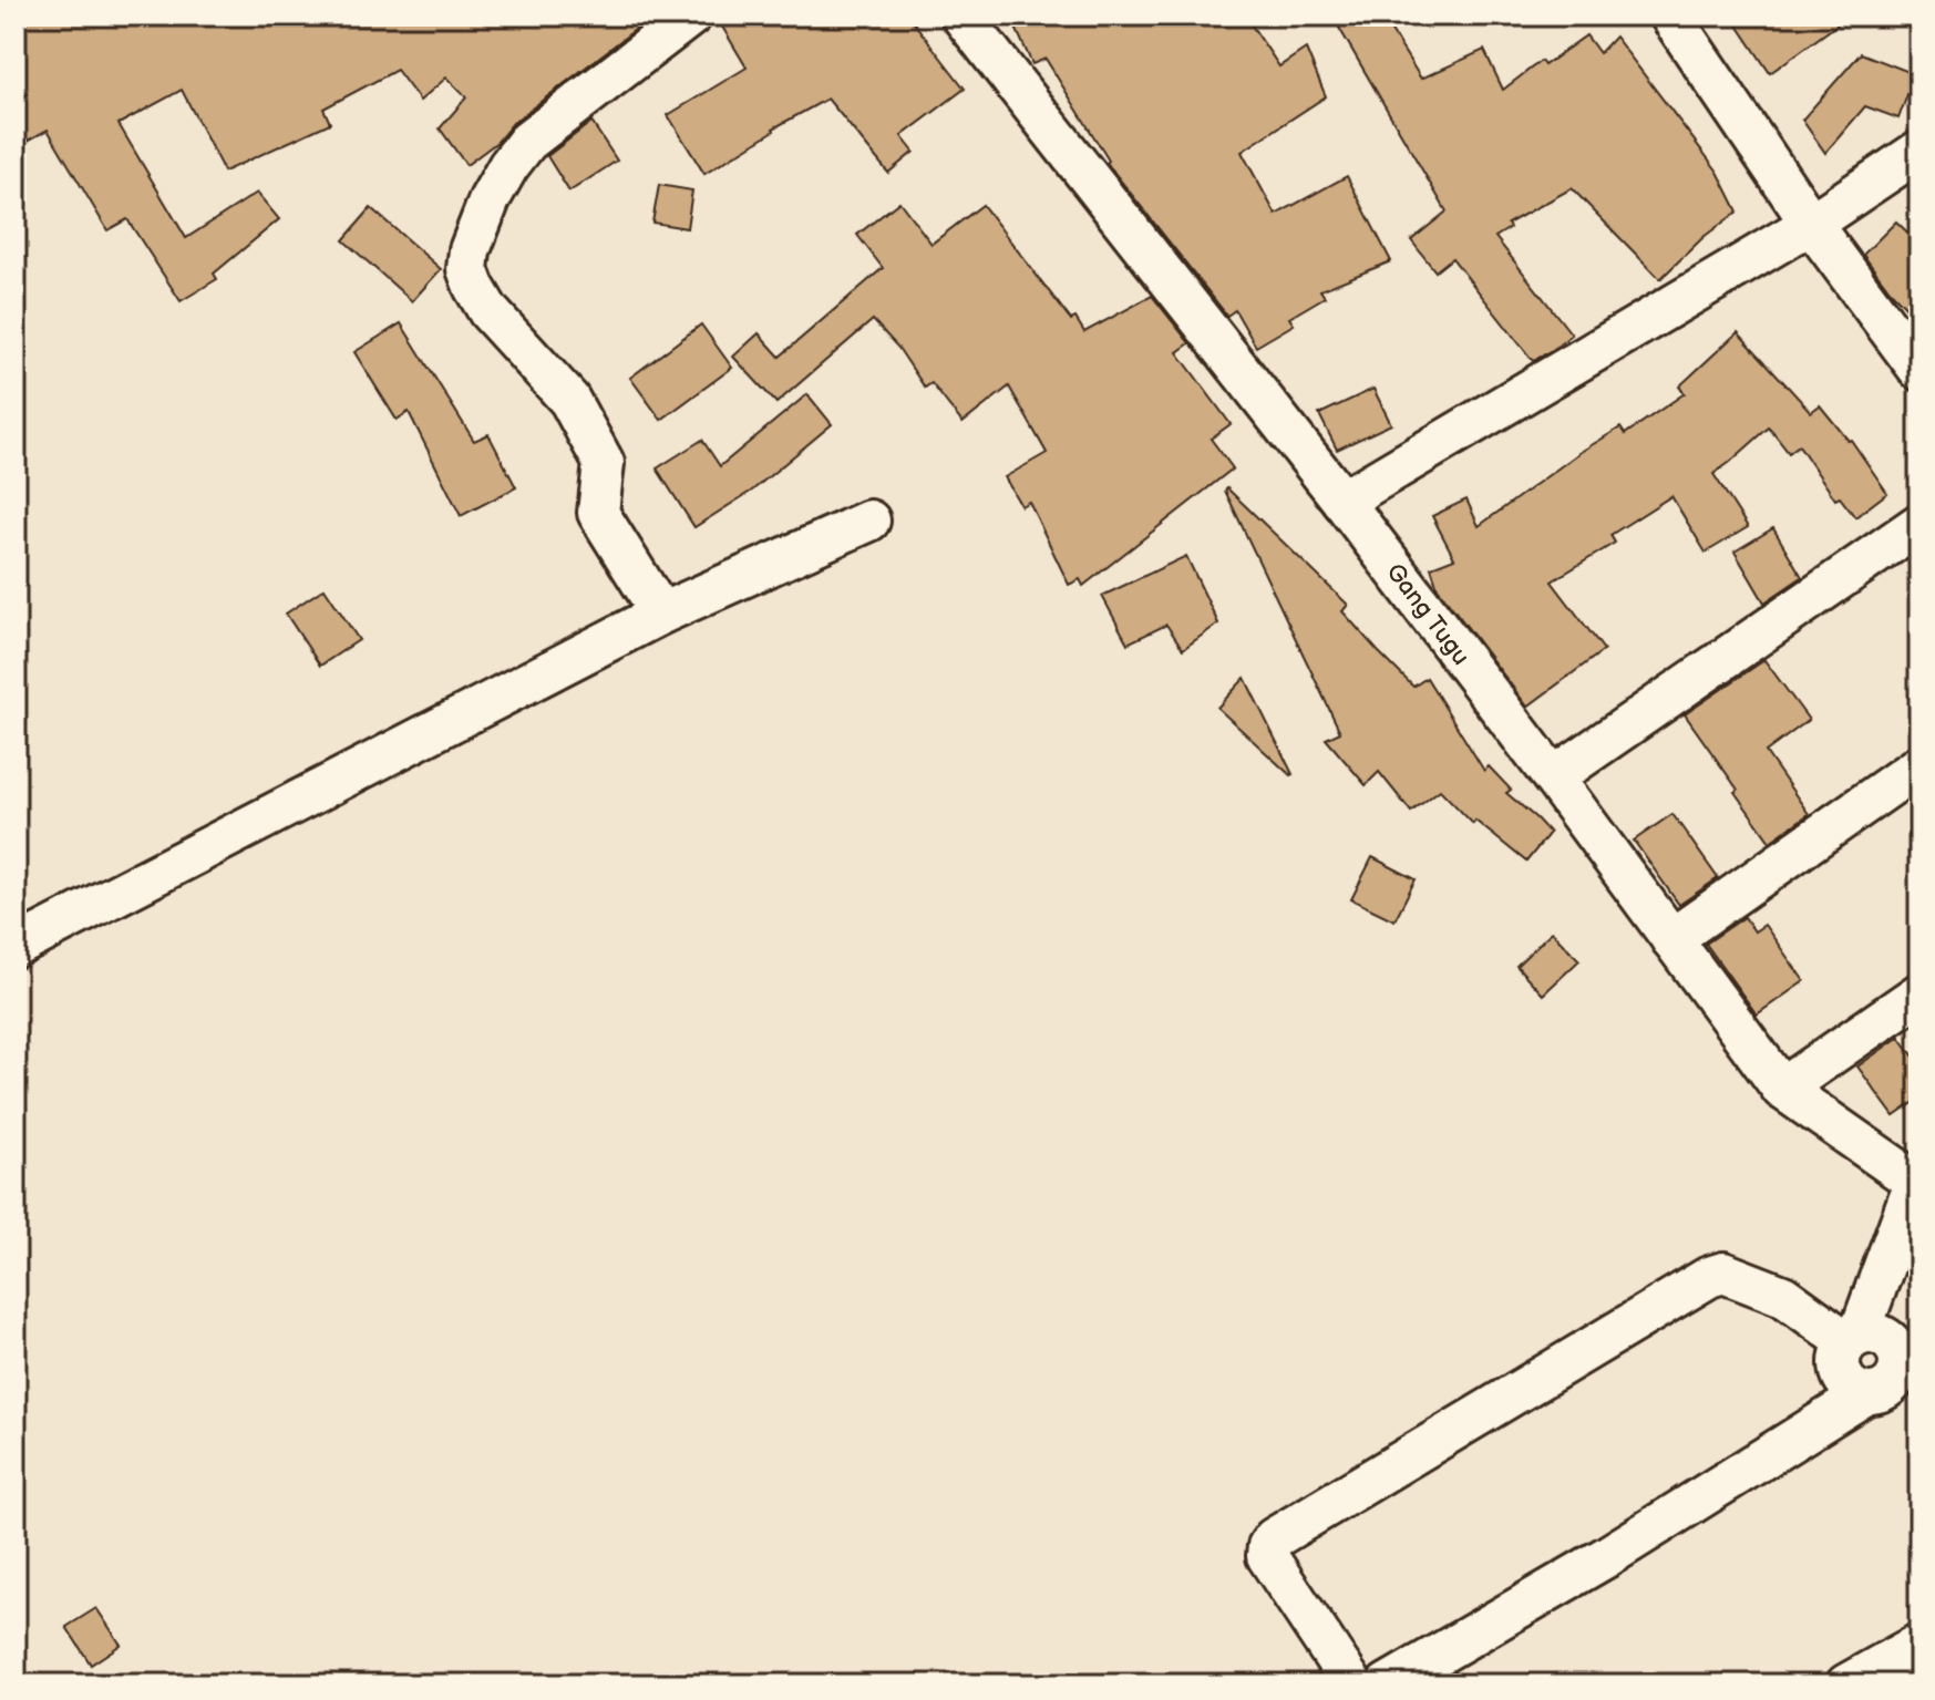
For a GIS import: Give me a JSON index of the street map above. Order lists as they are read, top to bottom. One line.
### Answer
{"streets":{"street":["Gang Tugu"]}}
